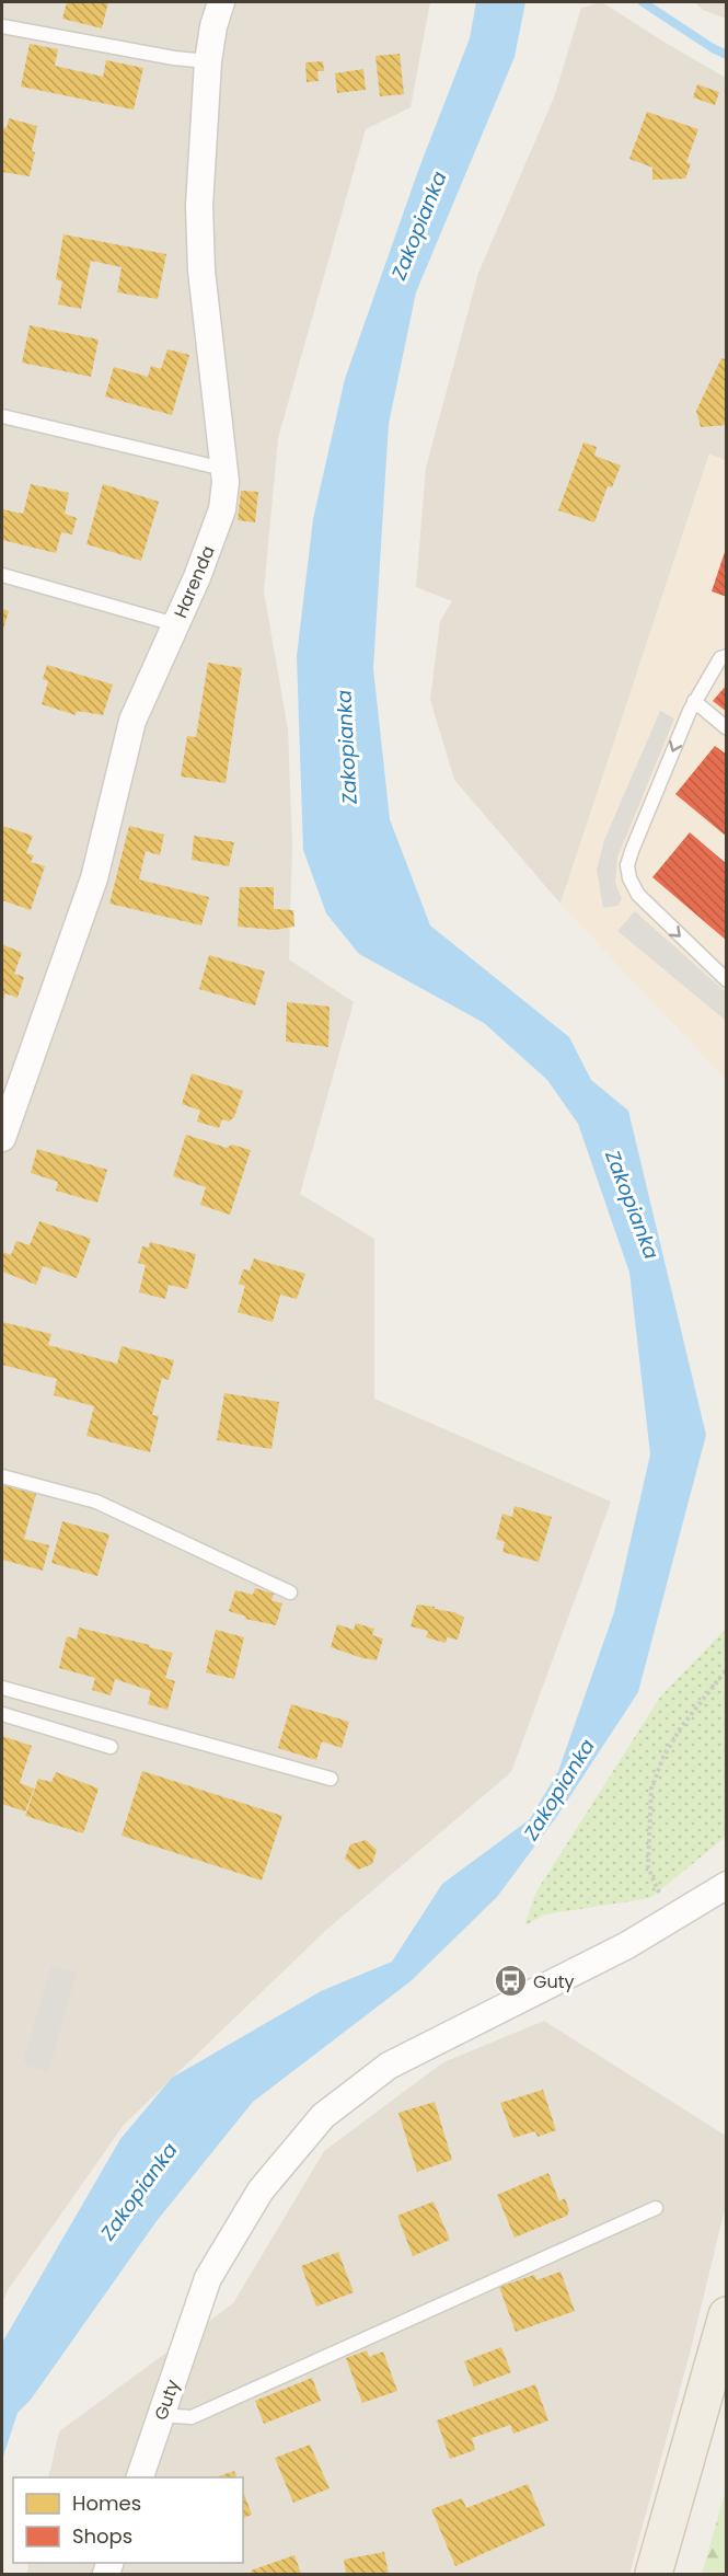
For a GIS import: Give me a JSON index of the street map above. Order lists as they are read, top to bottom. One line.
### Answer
{"streets":{"street":["Harenda","Guty"]},"water":["Zakopianka"],"places":{"bus stop":["Guty"]},"legend":["Homes","Shops"]}
